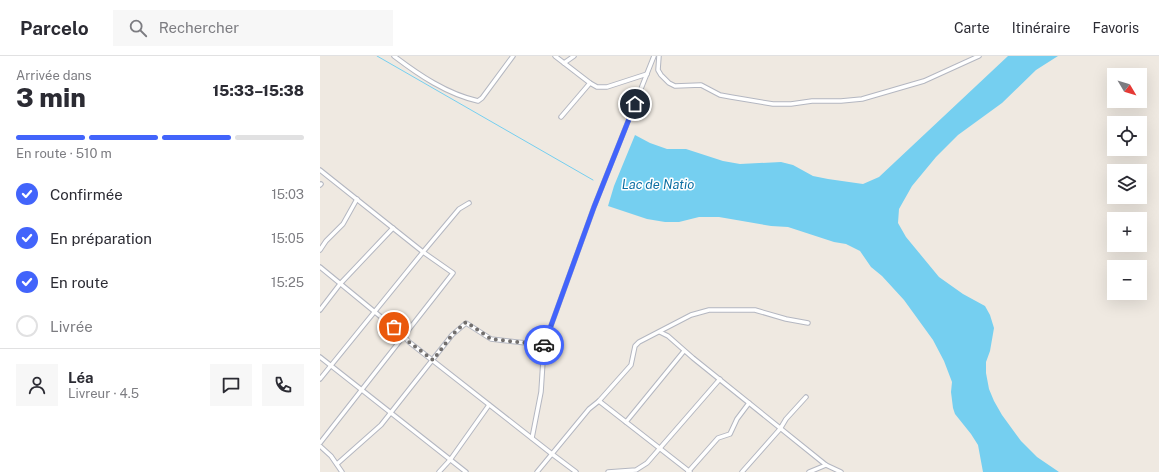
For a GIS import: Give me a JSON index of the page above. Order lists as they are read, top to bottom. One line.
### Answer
{"water":["Lac de Natio"],"north":"bottom right","page":{"header":"Parcelo","search":"Rechercher","nav":["Carte","Itinéraire","Favoris"],"heading":["3 min","Arrivée dans","15:33–15:38"],"panel":["Léa","Livreur · 4.5"],"map_buttons":["+","−"],"bar":"En route · 510 m","list":[["Confirmée","15:03"],["En préparation","15:05"],["En route","15:25"],"Livrée"]}}
